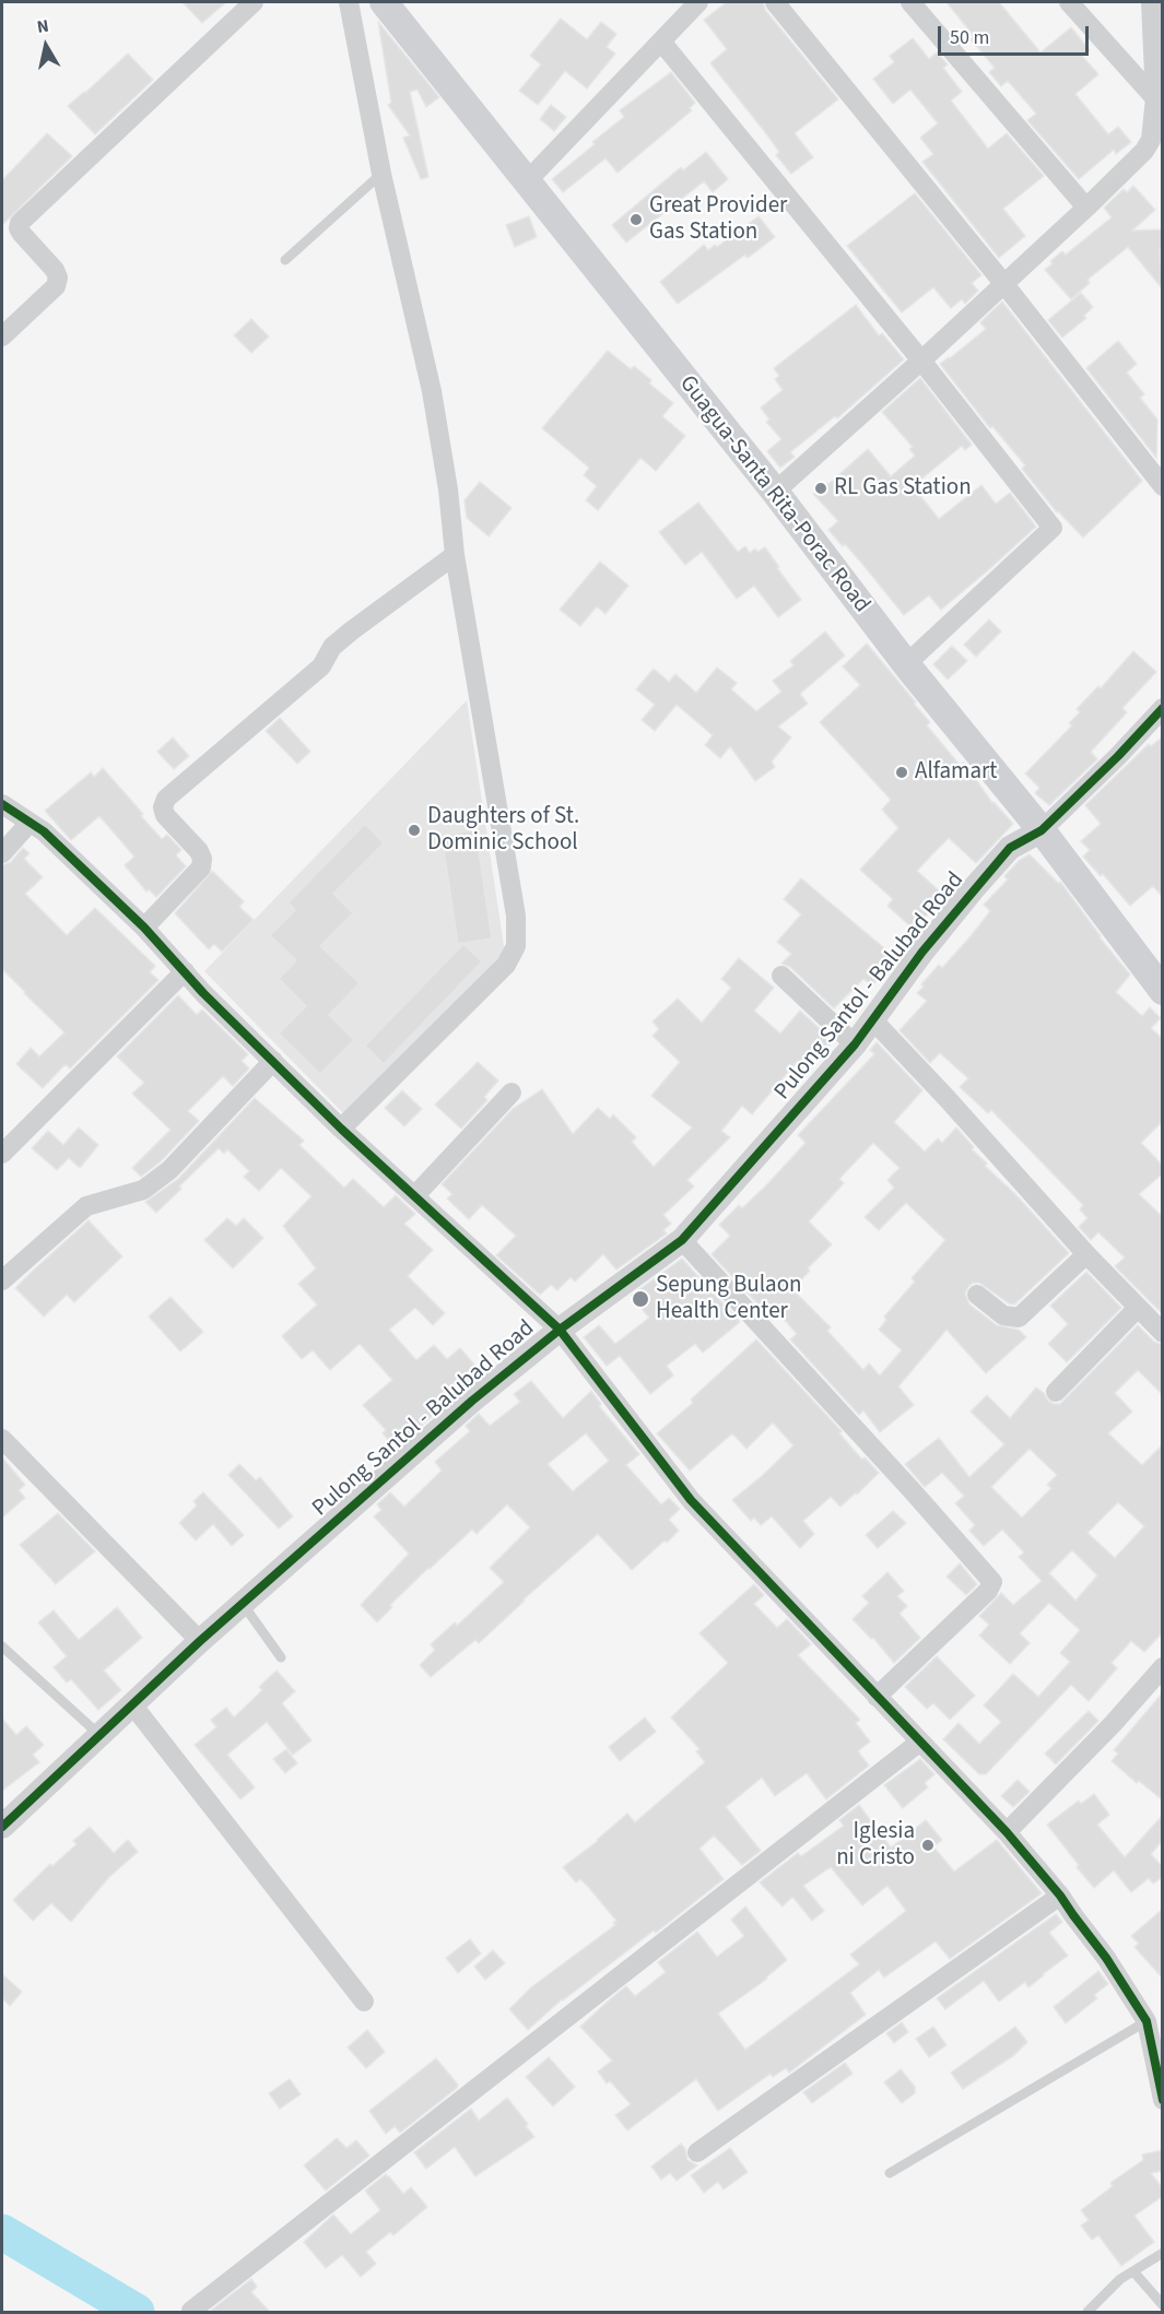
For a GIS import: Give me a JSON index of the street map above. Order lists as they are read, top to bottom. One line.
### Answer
{"streets":{"main road":["Guagua-Santa Rita-Porac Road"],"street":["Pulong Santol - Balubad Road"]},"crossings":[["Guagua-Santa Rita-Porac Road","Pulong Santol - Balubad Road"]],"places":["Great Provider Gas Station","RL Gas Station","Alfamart","Daughters of St. Dominic School","Sepung Bulaon Health Center","Iglesia ni Cristo"],"scale_bar":"50 m","north":"top"}
